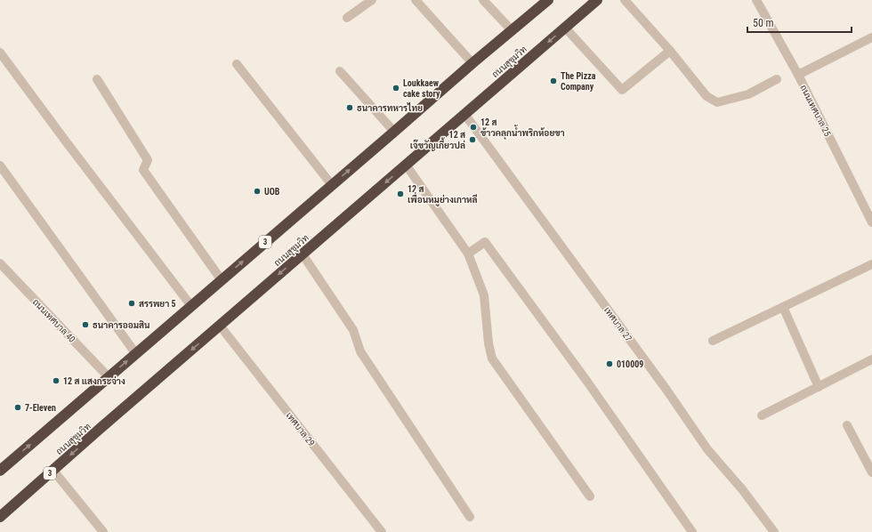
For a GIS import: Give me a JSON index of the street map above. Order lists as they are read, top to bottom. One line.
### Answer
{"streets":{"highway":["ถนนสุขุมวิท","3"],"street":["ถนนเทศบาล 25","ถนนเทศบาล 40","เทศบาล 27","เทศบาล 29"]},"crossings":[["ถนนสุขุมวิท","เทศบาล 27"],["ถนนสุขุมวิท","เทศบาล 29"],["3","ถนนเทศบาล 40"]],"places":["The Pizza Company","Loukkaew cake story","ธนาคารทหารไทย","12 ส ข้าวคลุกน้ำพริกห้อยขา","12 ส เจ๊ขวัญเกี้ยวปล่","UOB","12 ส เพื่อนหมูย่างเกาหลี","สรรพยา 5","ธนาคารออมสิน","010009","12 ส แสงกระจ่าง","7-Eleven"],"scale_bar":"50 m"}
